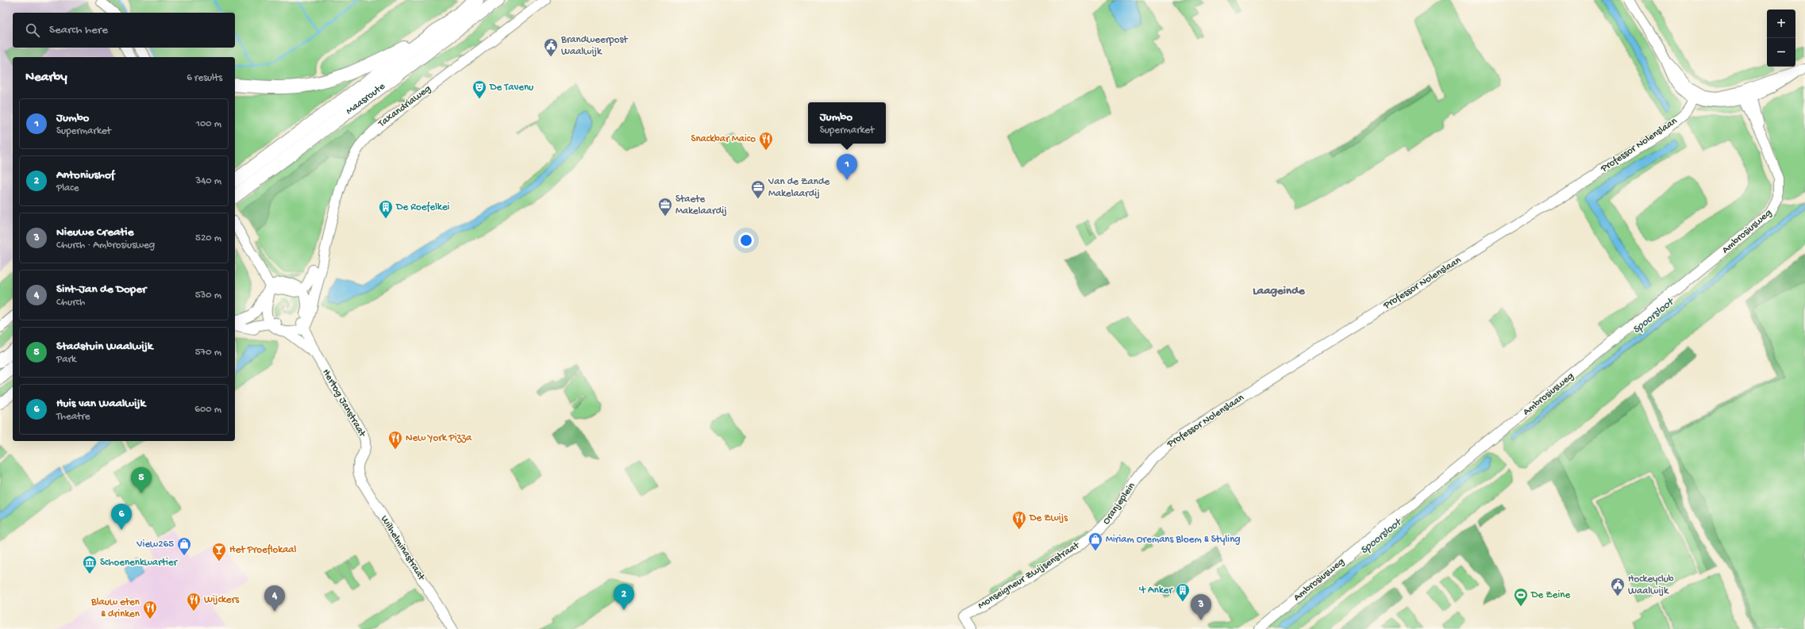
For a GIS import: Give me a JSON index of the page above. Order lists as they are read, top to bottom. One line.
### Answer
{"streets":{"highway":["Maasroute"],"main road":["Taxandriaweg","Professor Nolenslaan","Ambrosiusweg","Hertog Janstraat","Oranjeplein","Wilhelminastraat","Monseigneur Zwijsenstraat"]},"crossings":[["Taxandriaweg","Hertog Janstraat"],["Professor Nolenslaan","Oranjeplein"],["Hertog Janstraat","Wilhelminastraat"],["Oranjeplein","Monseigneur Zwijsenstraat"]],"districts":["Laageinde"],"water":["Spoorsloot"],"places":{"public building":["Brandweerpost Waalwijk","Hockeyclub Waalwijk"],"theatre":["De Tavenu"],"restaurant":["Snackbar Maico","New York Pizza","De Zwijs","Wijckers","Blauw eten & drinken"],"office":["Van de Zande Makelaardij","Staete Makelaardij"],"building":["De Roefelkei","'t Anker"],"shop":["Miriam Oremans Bloem & Styling","View265"],"bar":["Het Proeflokaal"],"museum":["Schoenenkwartier"],"sports":["De Zeine"]},"page":{"map_buttons":["+","−"],"search":"Search here","heading":["Nearby","6 results"],"list":[{"mark":"1","name":"Jumbo","note":"Supermarket","value":"100 m"},{"mark":"2","name":"Antoniushof","note":"Place","value":"340 m"},{"mark":"3","name":"Nieuwe Creatie","note":"Church · Ambrosiusweg","value":"520 m"},{"mark":"4","name":"Sint-Jan de Doper","note":"Church","value":"530 m"},{"mark":"5","name":"Stadstuin Waalwijk","note":"Park","value":"570 m"},{"mark":"6","name":"Huis van Waalwijk","note":"Theatre","value":"600 m"}],"popup":["Jumbo","Supermarket"],"pins":["1","5","6","2","4","3"]}}
